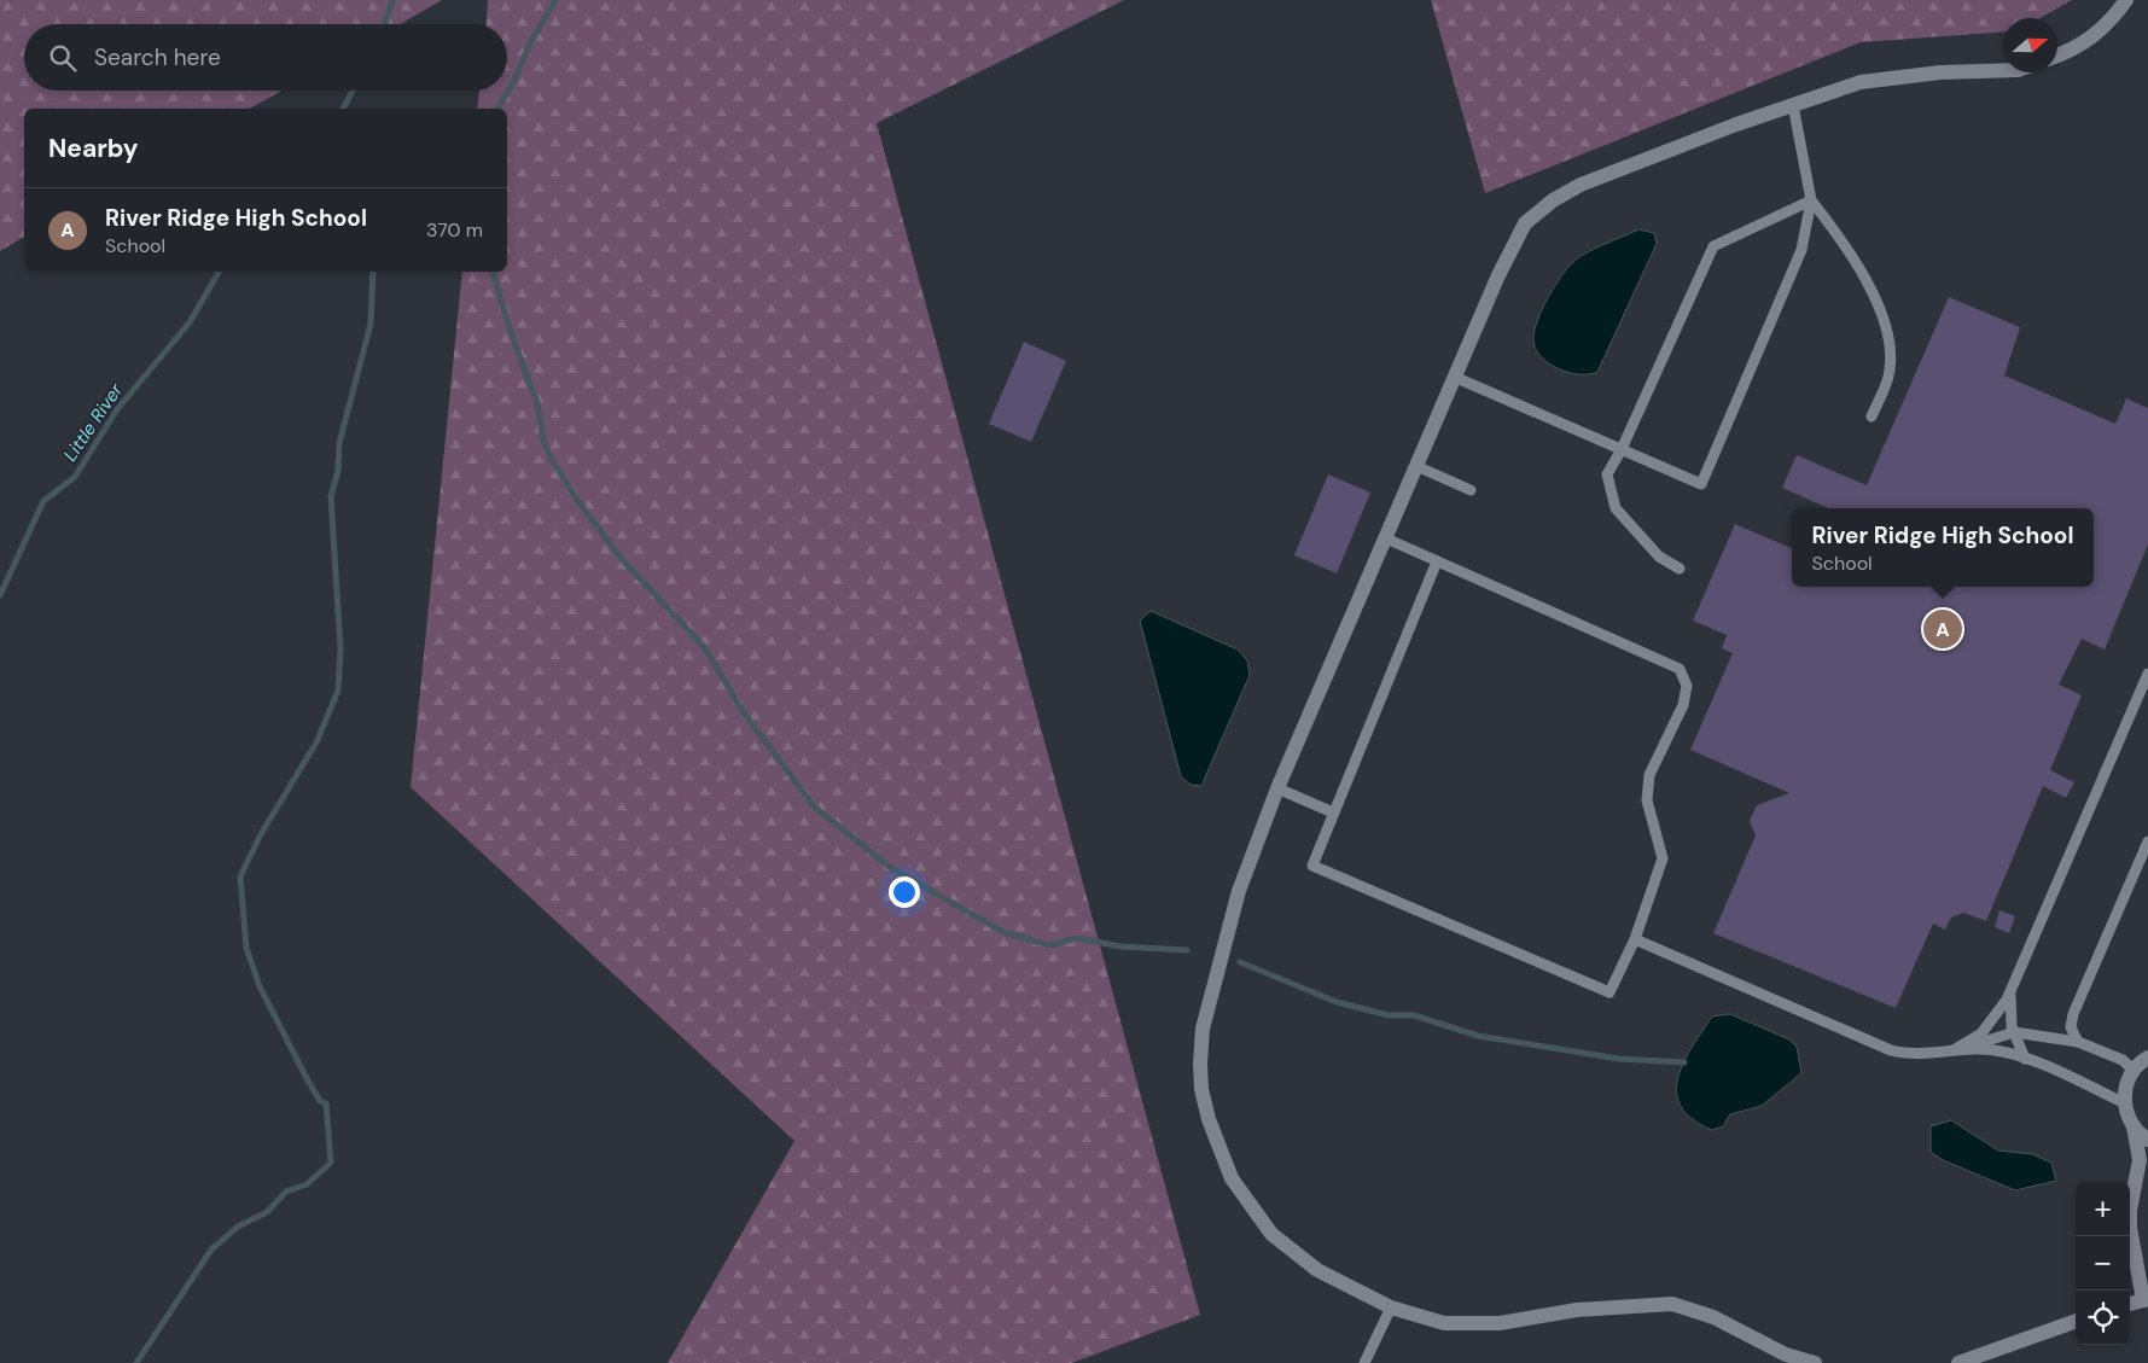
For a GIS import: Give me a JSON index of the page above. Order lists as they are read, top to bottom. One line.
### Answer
{"water":["Little River"],"north":"right","page":{"search":"Search here","heading":"Nearby","list":[{"mark":"A","name":"River Ridge High School","note":"School","value":"370 m"}],"popup":["River Ridge High School","School"],"pins":"A","map_buttons":["+","−"]}}
